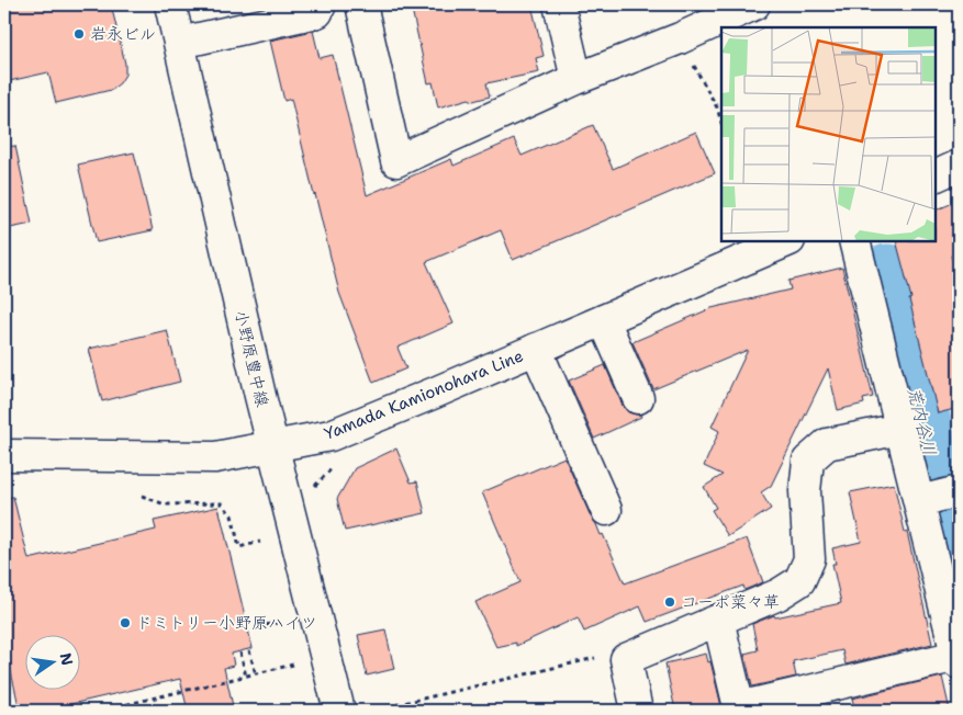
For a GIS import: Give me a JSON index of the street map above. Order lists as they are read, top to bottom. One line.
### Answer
{"streets":{"street":["小野原豊中線","Yamada Kamionohara Line"]},"crossings":[["小野原豊中線","Yamada Kamionohara Line"]],"water":["荒内谷川"],"places":["岩永ビル","コーポ菜々草","ドミトリー小野原ハイツ"],"north":"right"}
